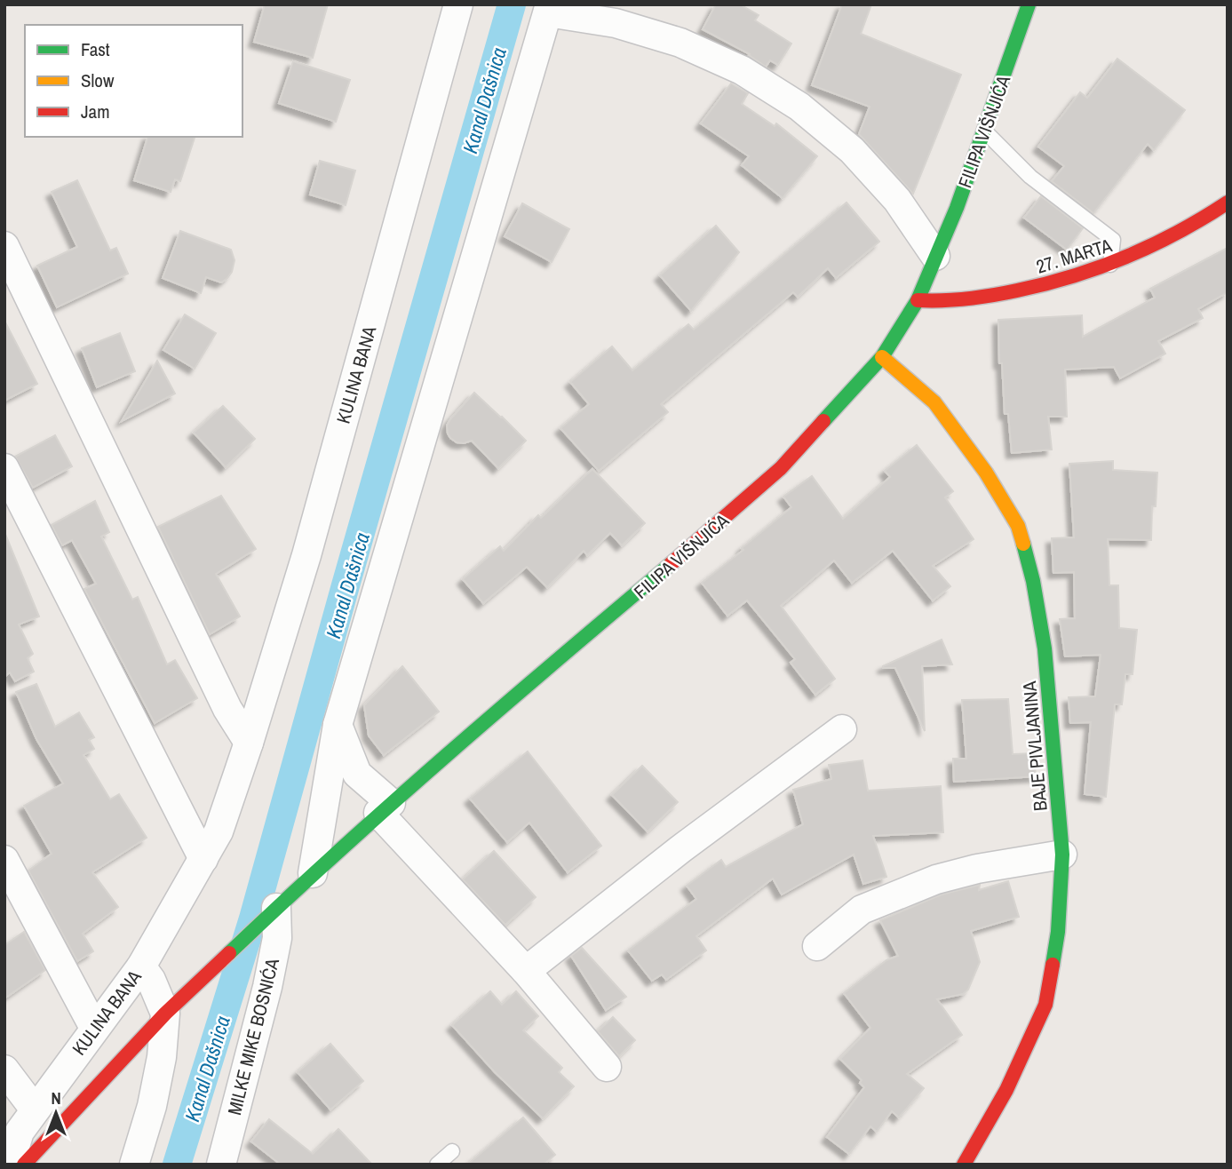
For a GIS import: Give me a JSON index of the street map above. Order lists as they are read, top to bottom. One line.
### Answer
{"streets":{"main road":["FILIPA VIŠNJIĆA","27. MARTA","BAJE PIVLJANINA"],"street":["KULINA BANA","MILKE MIKE BOSNIĆA"]},"crossings":[["FILIPA VIŠNJIĆA","27. MARTA"],["FILIPA VIŠNJIĆA","BAJE PIVLJANINA"],["FILIPA VIŠNJIĆA","MILKE MIKE BOSNIĆA"]],"water":["Kanal Dašnica"],"legend":["Fast","Slow","Jam"],"north":"top"}
